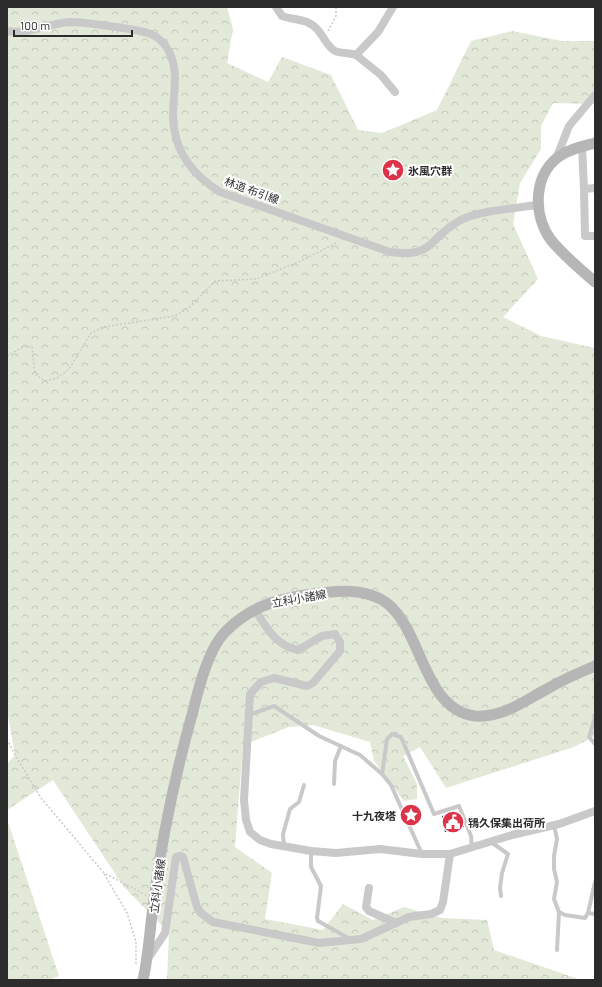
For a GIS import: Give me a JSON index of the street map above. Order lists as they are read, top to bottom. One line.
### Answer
{"streets":{"main road":["立科小諸線"],"street":["林道 布引線"]},"places":{"place":["氷風穴群","十九夜塔"],"public building":["鴇久保集出荷所"]},"scale_bar":"100 m"}
